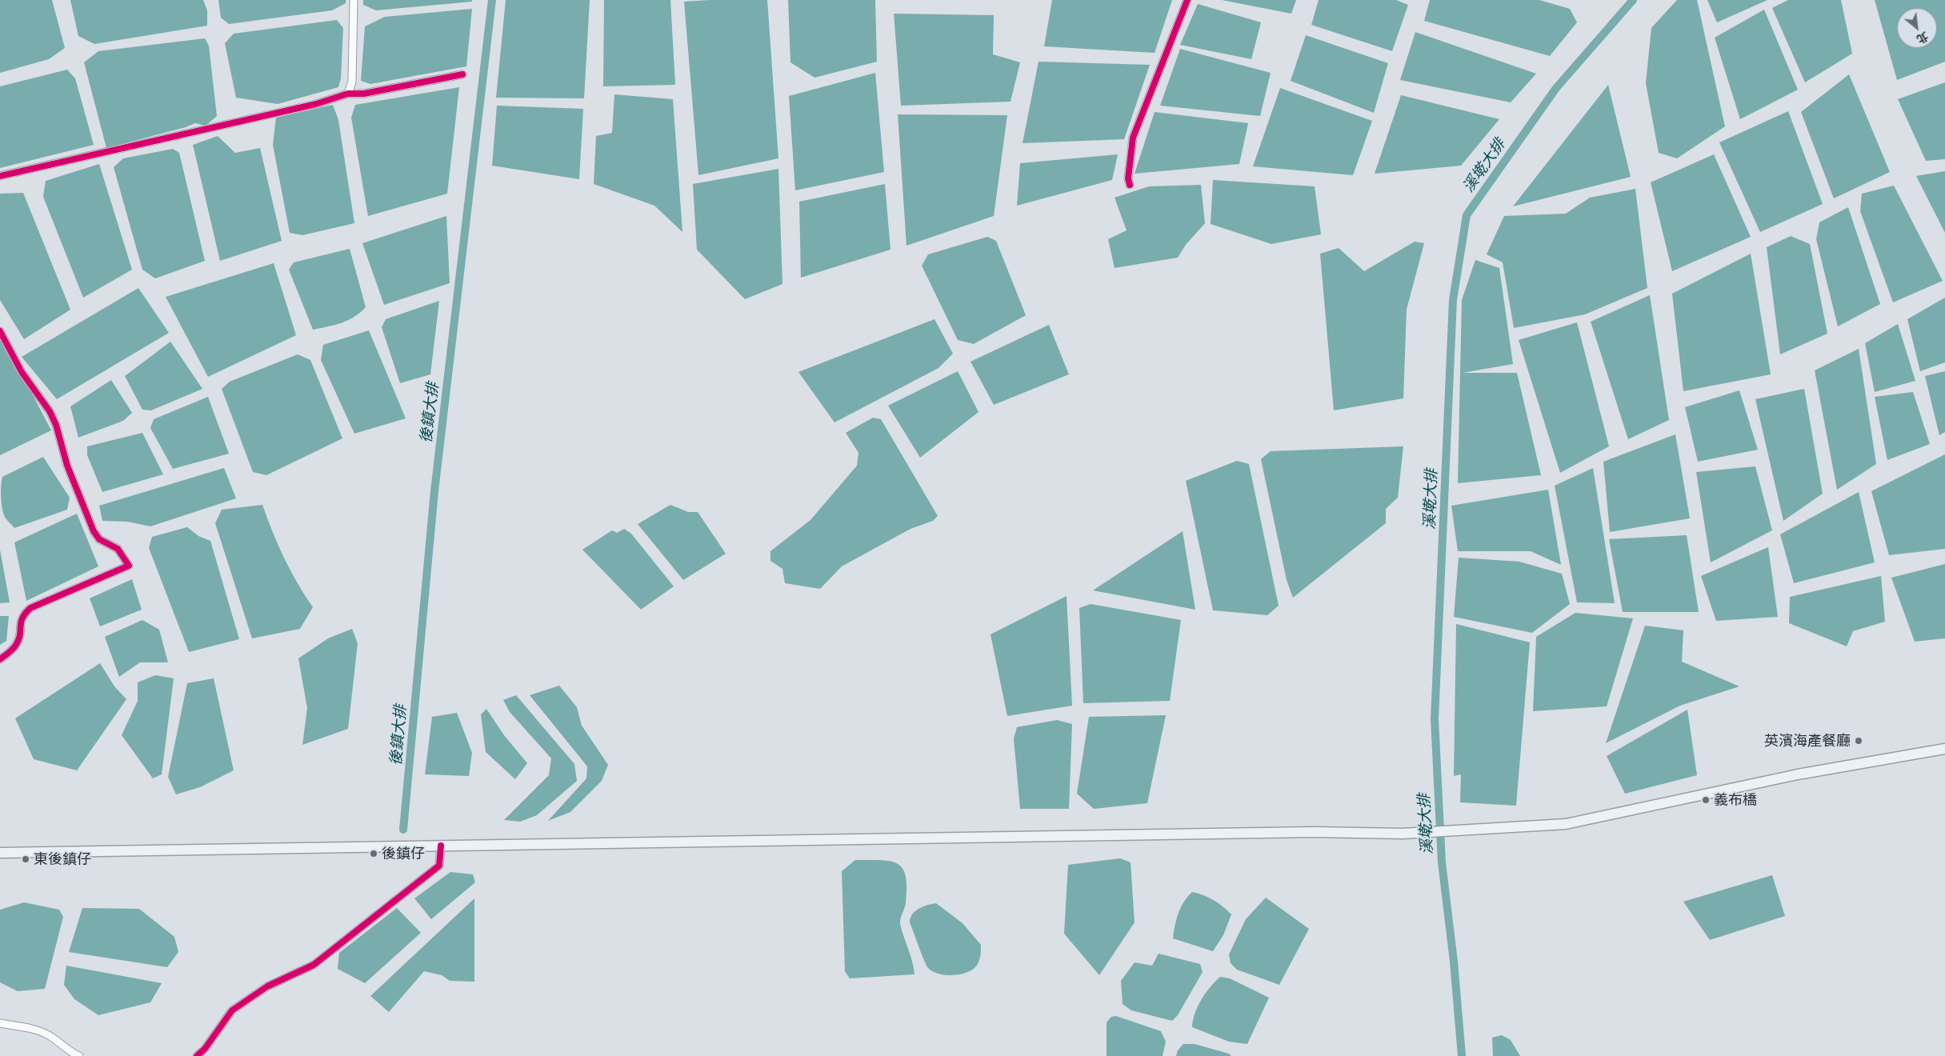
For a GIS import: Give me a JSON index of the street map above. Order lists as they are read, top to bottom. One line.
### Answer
{"water":["溪墘大排","後鎮大排"],"places":["英濱海產餐廳","義布橋","後鎮仔","東後鎮仔"],"north":"bottom right"}
